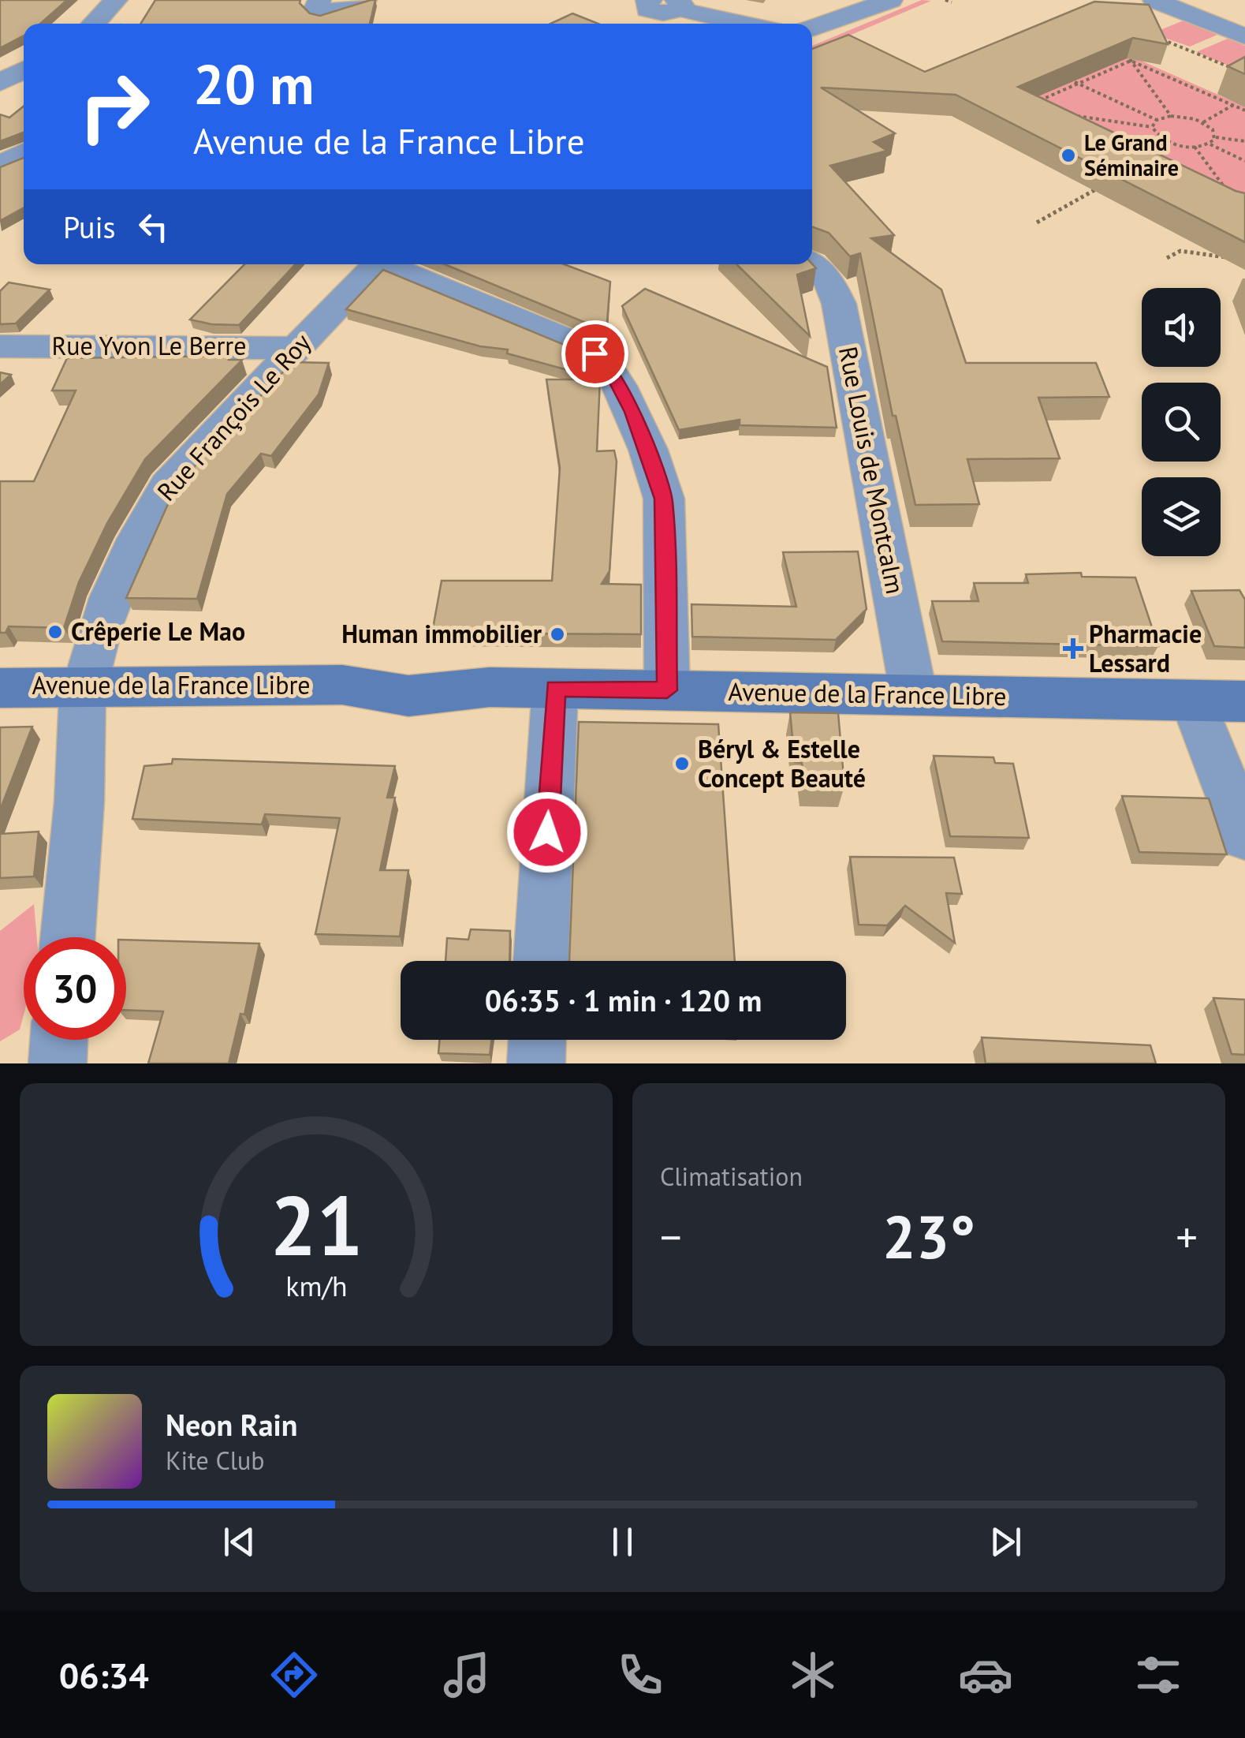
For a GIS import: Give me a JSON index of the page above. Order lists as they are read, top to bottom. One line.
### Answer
{"streets":{"main road":["Avenue de la France Libre"],"street":["Rue Yvon Le Berre","Rue François Le Roy","Rue Louis de Montcalm"]},"crossings":[["Rue Yvon Le Berre","Rue François Le Roy"],["Rue François Le Roy","Avenue de la France Libre"],["Rue Louis de Montcalm","Avenue de la France Libre"]],"places":{"other":["Le Grand Séminaire","Crêperie Le Mao","Human immobilier","Béryl & Estelle Concept Beauté"],"health":["Pharmacie Lessard"]},"page":{"turn":["20 m","Avenue de la France Libre"],"then":"Puis","limit":"30","trip":"06:35 · 1 min · 120 m","tile":"Climatisation","heat":["−","23°","+"],"song":["Neon Rain","Kite Club"],"tabs":"06:34","gauge":["21","km/h"]}}
